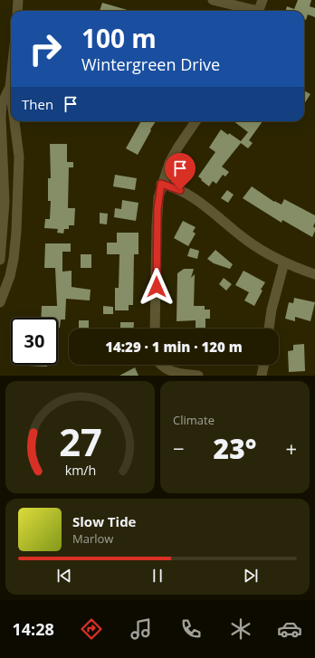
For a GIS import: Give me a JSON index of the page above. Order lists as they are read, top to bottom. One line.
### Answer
{"page":{"turn":["100 m","Wintergreen Drive"],"then":"Then","limit":"30","trip":"14:29 · 1 min · 120 m","tile":"Climate","heat":["−","23°","+"],"song":["Slow Tide","Marlow"],"tabs":"14:28","gauge":["27","km/h"]}}
